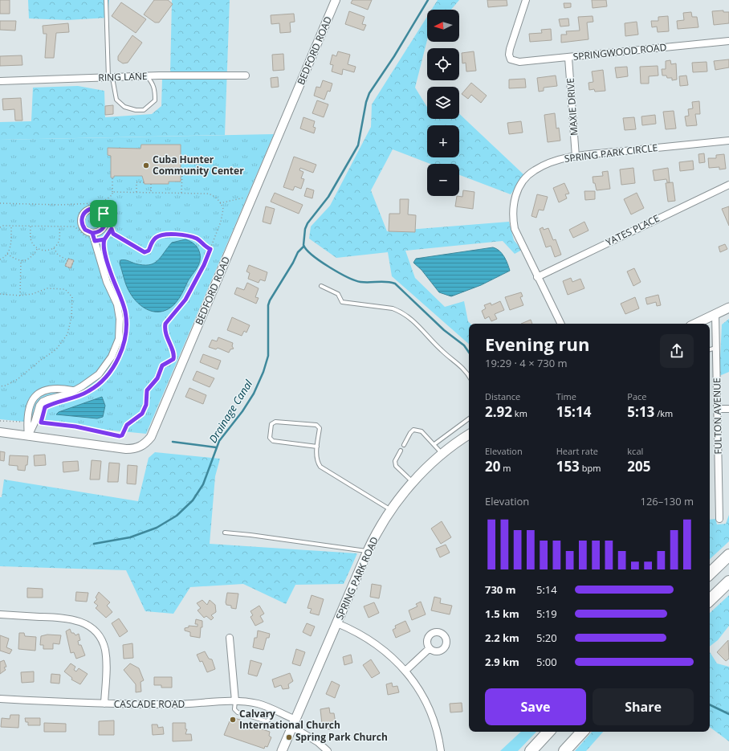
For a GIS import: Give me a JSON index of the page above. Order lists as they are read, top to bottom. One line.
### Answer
{"streets":{"main road":["SPRING PARK ROAD"],"street":["BEDFORD ROAD","SPRINGWOOD ROAD","RING LANE","MAXIE DRIVE","SPRING PARK CIRCLE","YATES PLACE","FULTON AVENUE","CASCADE ROAD"]},"crossings":[["SPRINGWOOD ROAD","MAXIE DRIVE"],["MAXIE DRIVE","SPRING PARK CIRCLE"],["SPRING PARK CIRCLE","YATES PLACE"],["SPRING PARK ROAD","CASCADE ROAD"]],"water":["Drainage Canal"],"places":["Cuba Hunter Community Center","Calvary International Church","Spring Park Church"],"north":"left","page":{"map_buttons":["+","−"],"heading":["Evening run","19:29 · 4 × 730 m"],"stats":[["Distance","2.92 km"],["Time","15:14"],["Pace","5:13 /km"],["Elevation","20 m"],["Heart rate","153 bpm"],["kcal","205"]],"chart":["Elevation","126–130 m"],"list":[{"name":"730 m","note":"5:14"},{"name":"1.5 km","note":"5:19"},{"name":"2.2 km","note":"5:20"},{"name":"2.9 km","note":"5:00"}],"buttons":["Save","Share"]}}
